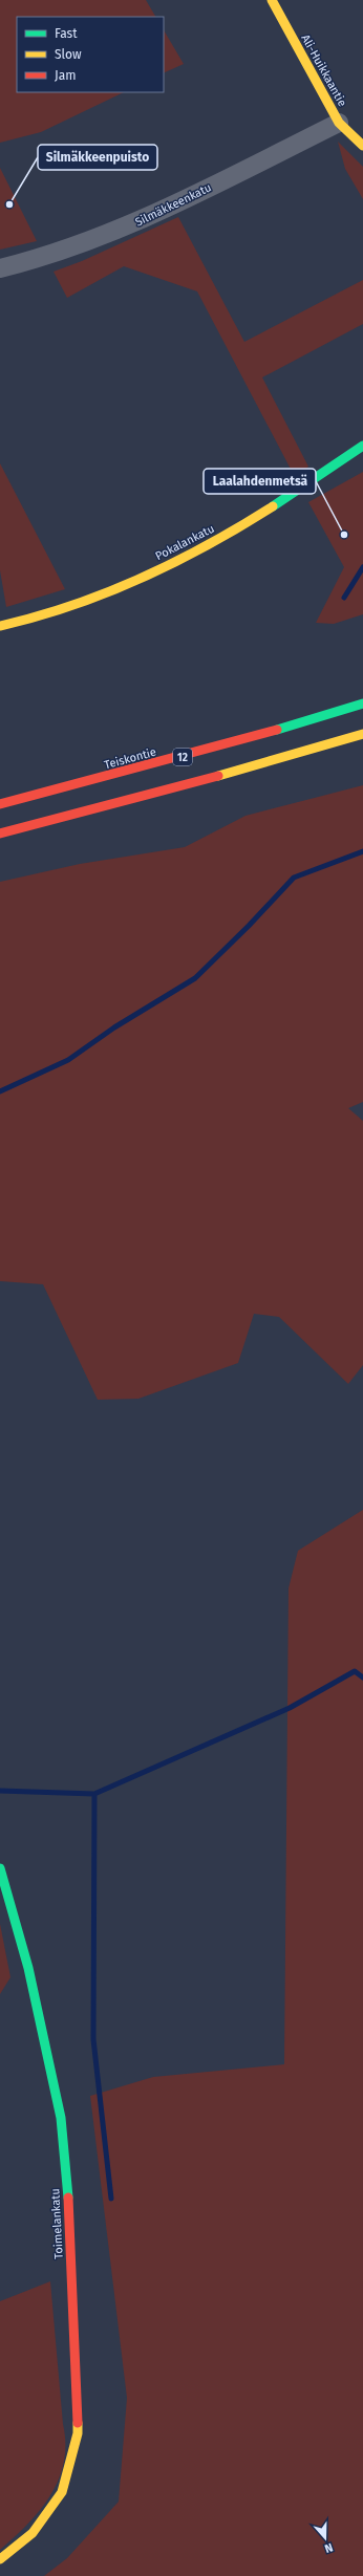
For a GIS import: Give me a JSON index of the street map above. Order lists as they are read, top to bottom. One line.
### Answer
{"streets":{"main road":["Ali-Huikkaantie","Pokalankatu","12","Teiskontie","Toimelankatu"],"street":["Silmäkkeenkatu"]},"crossings":[["Ali-Huikkaantie","Silmäkkeenkatu"]],"places":["Silmäkkeenpuisto","Laalahdenmetsä"],"legend":["Fast","Slow","Jam"],"north":"bottom"}
